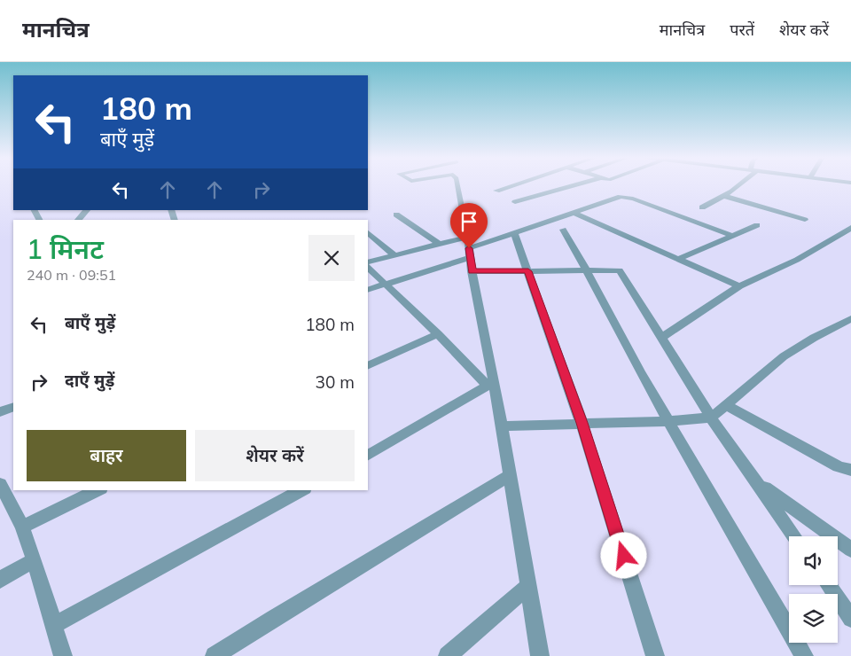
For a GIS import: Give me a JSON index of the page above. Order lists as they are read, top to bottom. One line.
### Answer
{"page":{"header":"मानचित्र","nav":["मानचित्र","परतें","शेयर करें"],"turn":["180 m","बाएँ मुड़ें"],"heading":["1 मिनट","240 m · 09:51"],"list":[{"name":"बाएँ मुड़ें","value":"180 m"},{"name":"दाएँ मुड़ें","value":"30 m"}],"buttons":["बाहर","शेयर करें"]}}
